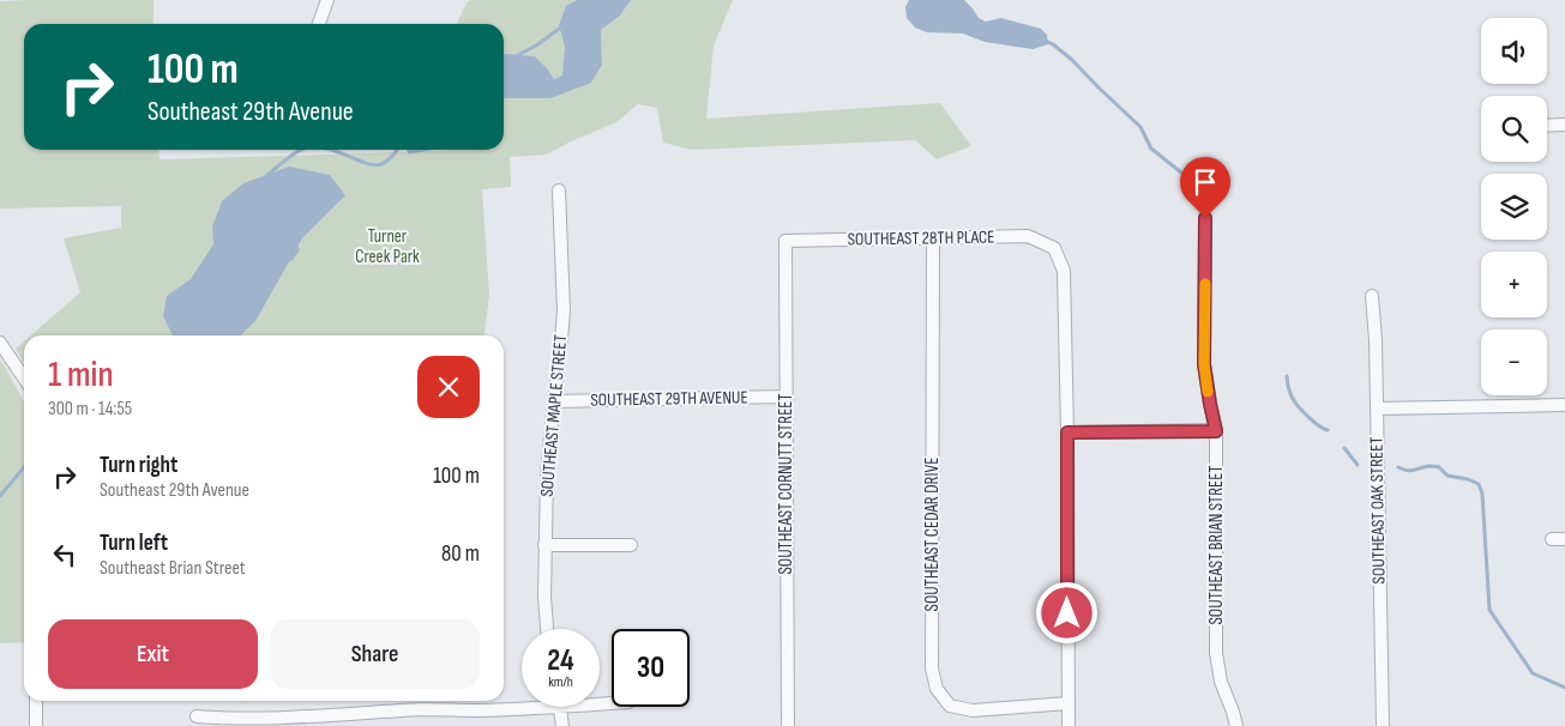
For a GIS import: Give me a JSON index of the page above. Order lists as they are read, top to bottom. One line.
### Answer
{"streets":{"street":["SOUTHEAST 28TH PLACE","SOUTHEAST 29TH AVENUE","SOUTHEAST MAPLE STREET","SOUTHEAST CORNUTT STREET","SOUTHEAST OAK STREET","SOUTHEAST CEDAR DRIVE","SOUTHEAST BRIAN STREET"]},"crossings":[["SOUTHEAST 28TH PLACE","SOUTHEAST CORNUTT STREET"],["SOUTHEAST 28TH PLACE","SOUTHEAST CEDAR DRIVE"],["SOUTHEAST 29TH AVENUE","SOUTHEAST MAPLE STREET"],["SOUTHEAST 29TH AVENUE","SOUTHEAST CORNUTT STREET"]],"parks":["Turner Creek Park"],"page":{"map_buttons":["+","−"],"turn":["100 m","Southeast 29th Avenue"],"heading":["1 min","300 m · 14:55"],"list":[{"name":"Turn right","note":"Southeast 29th Avenue","value":"100 m"},{"name":"Turn left","note":"Southeast Brian Street","value":"80 m"}],"buttons":["Exit","Share"],"speed":"24 km/h","limit":"30"}}
